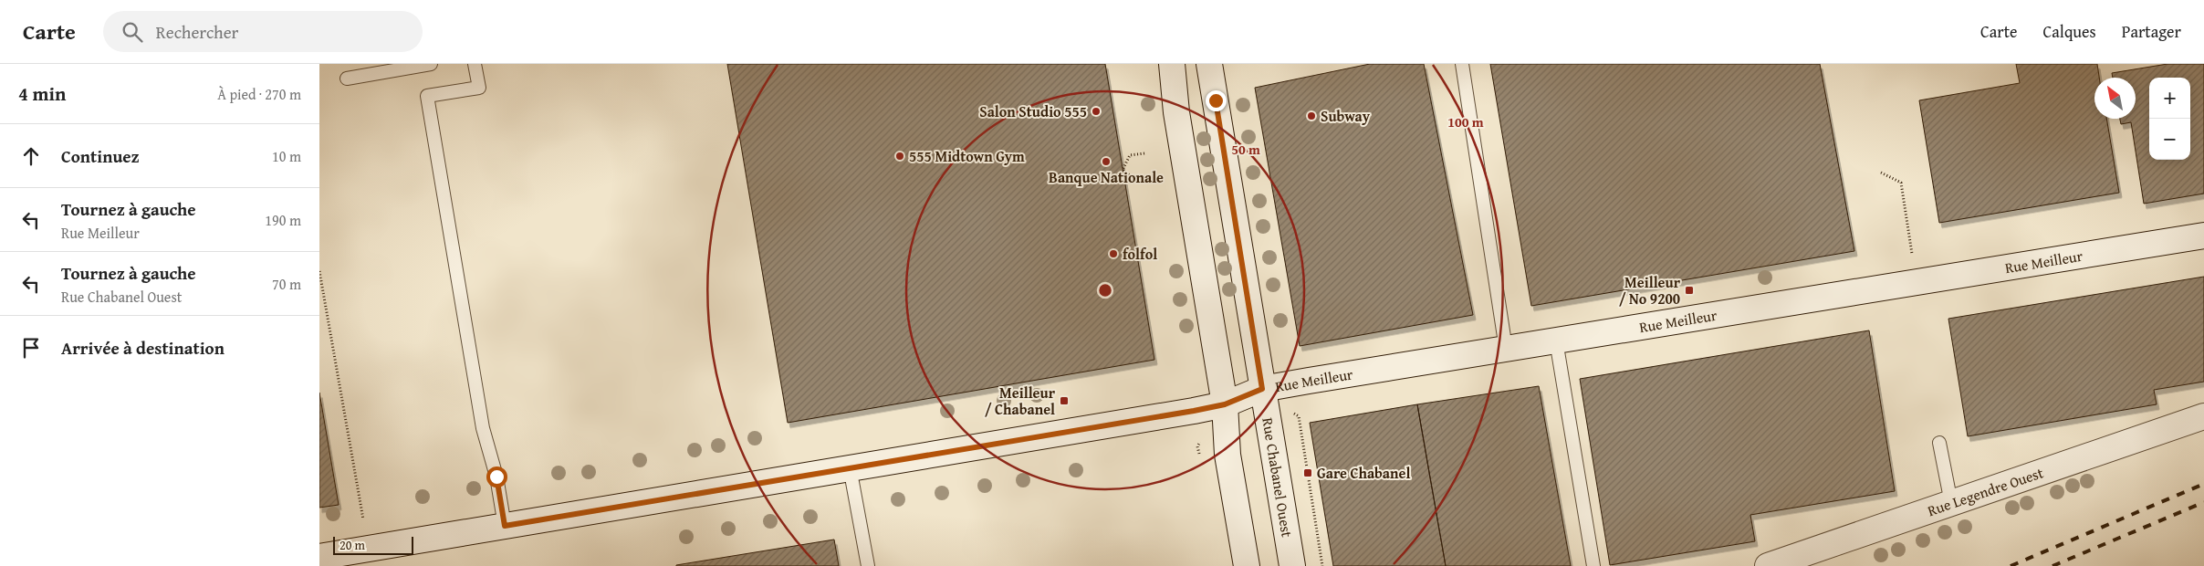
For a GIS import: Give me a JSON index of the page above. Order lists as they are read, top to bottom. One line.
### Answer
{"streets":{"street":["Rue Meilleur","Rue Chabanel Ouest","Rue Legendre Ouest"]},"crossings":[["Rue Meilleur","Rue Chabanel Ouest"]],"places":{"other":["Salon Studio 555","Subway","555 Midtown Gym","Banque Nationale","folfol"],"transit":["Meilleur / No 9200","Meilleur / Chabanel","Gare Chabanel"]},"scale_bar":"20 m","north":"top left","page":{"header":"Carte","search":"Rechercher","nav":["Carte","Calques","Partager"],"heading":["4 min","À pied · 270 m"],"map_buttons":["+","−"],"list":[["Continuez","10 m"],["Tournez à gauche","Rue Meilleur","190 m"],["Tournez à gauche","Rue Chabanel Ouest","70 m"],"Arrivée à destination"],"scale":"20 m"},"rings":["100 m","50 m"]}
